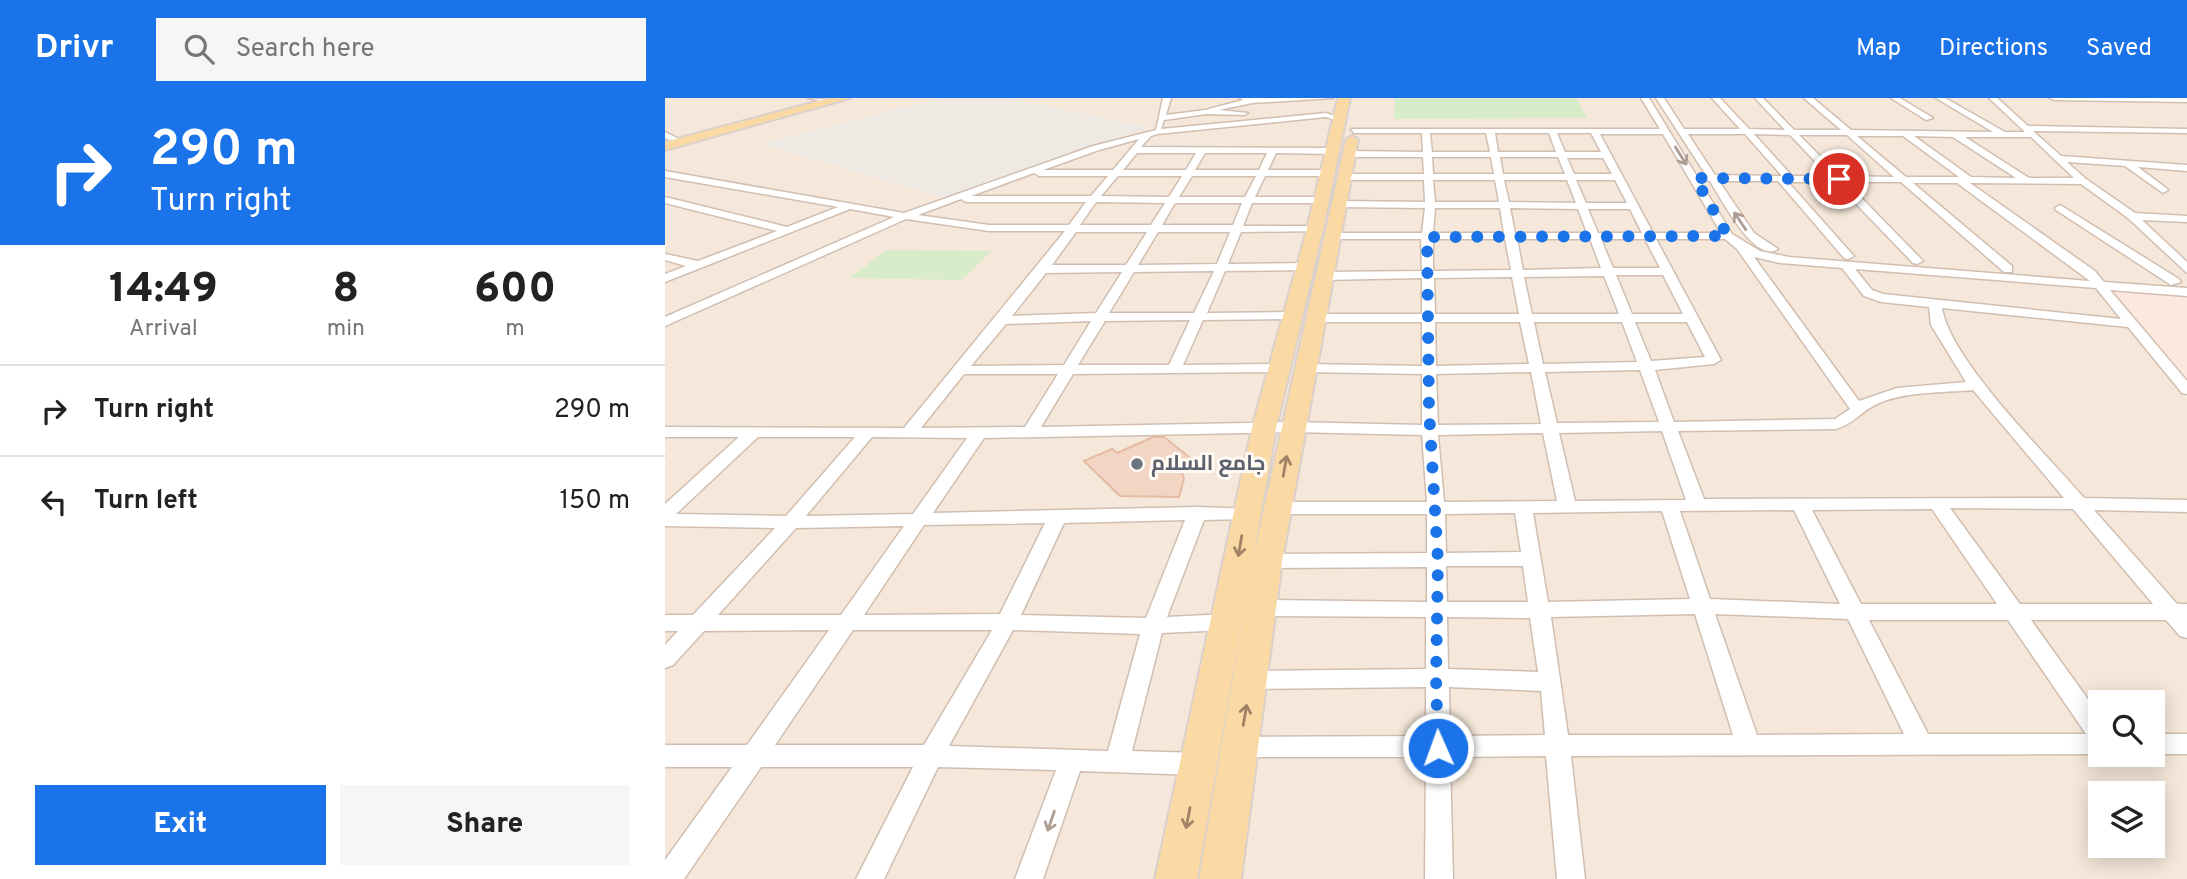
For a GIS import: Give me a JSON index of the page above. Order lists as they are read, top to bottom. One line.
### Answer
{"places":["جامع السلام"],"page":{"header":"Drivr","search":"Search here","nav":["Map","Directions","Saved"],"turn":["290 m","Turn right"],"eta":["14:49","Arrival","8","min","600","m"],"list":[{"name":"Turn right","value":"290 m"},{"name":"Turn left","value":"150 m"}],"buttons":["Exit","Share"]}}
